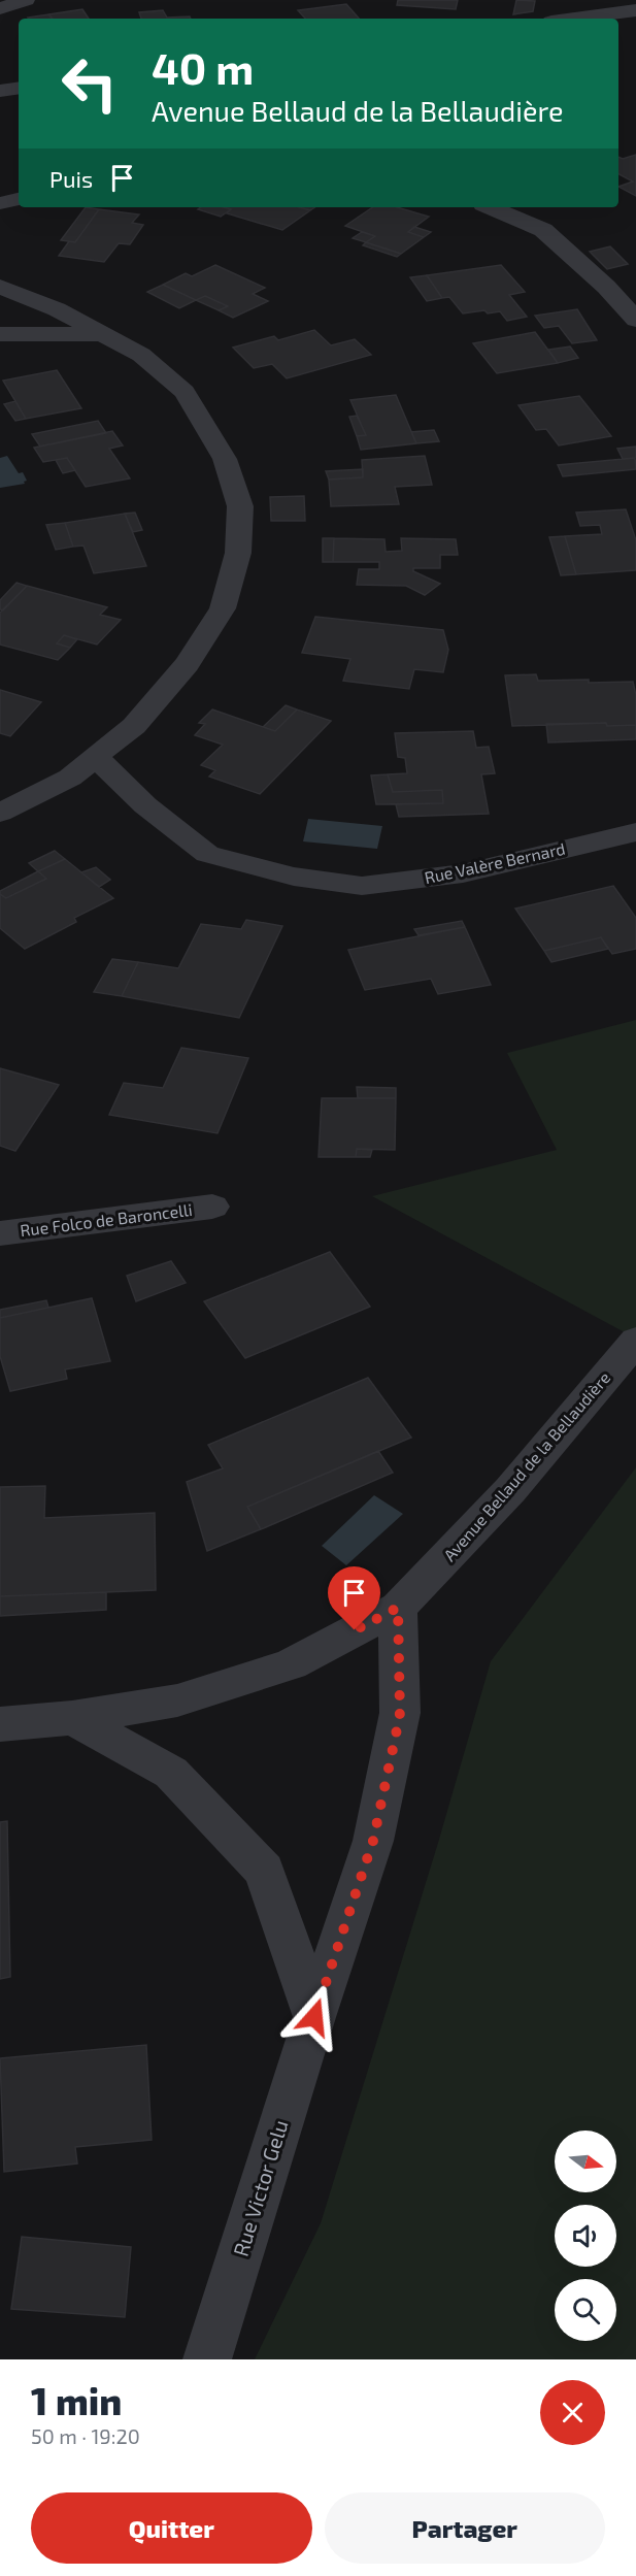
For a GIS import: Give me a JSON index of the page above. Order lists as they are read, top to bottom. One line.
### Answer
{"streets":{"street":["Rue Valère Bernard","Rue Folco de Baroncelli","Avenue Bellaud de la Bellaudière","Rue Victor Gelu"]},"crossings":[["Avenue Bellaud de la Bellaudière","Rue Victor Gelu"]],"north":"right","page":{"turn":["40 m","Avenue Bellaud de la Bellaudière"],"then":"Puis","heading":["1 min","50 m · 19:20"],"buttons":["Quitter","Partager"]}}
